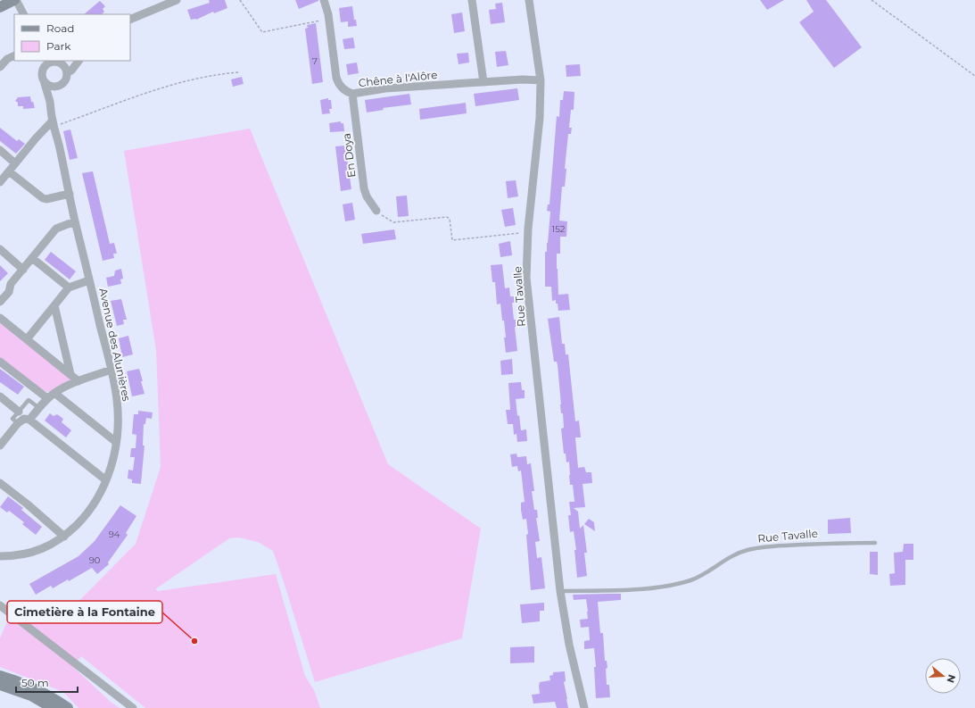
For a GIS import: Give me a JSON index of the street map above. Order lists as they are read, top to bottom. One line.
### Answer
{"streets":{"street":["Chêne à l'Alôre","En Doya","Rue Tavalle","Avenue des Alunières"]},"crossings":[["Chêne à l'Alôre","En Doya"],["Chêne à l'Alôre","Rue Tavalle"]],"places":["Cimetière à la Fontaine"],"house_numbers":["7","152","94","90"],"legend":["Road","Park"],"scale_bar":"50 m","north":"right"}
